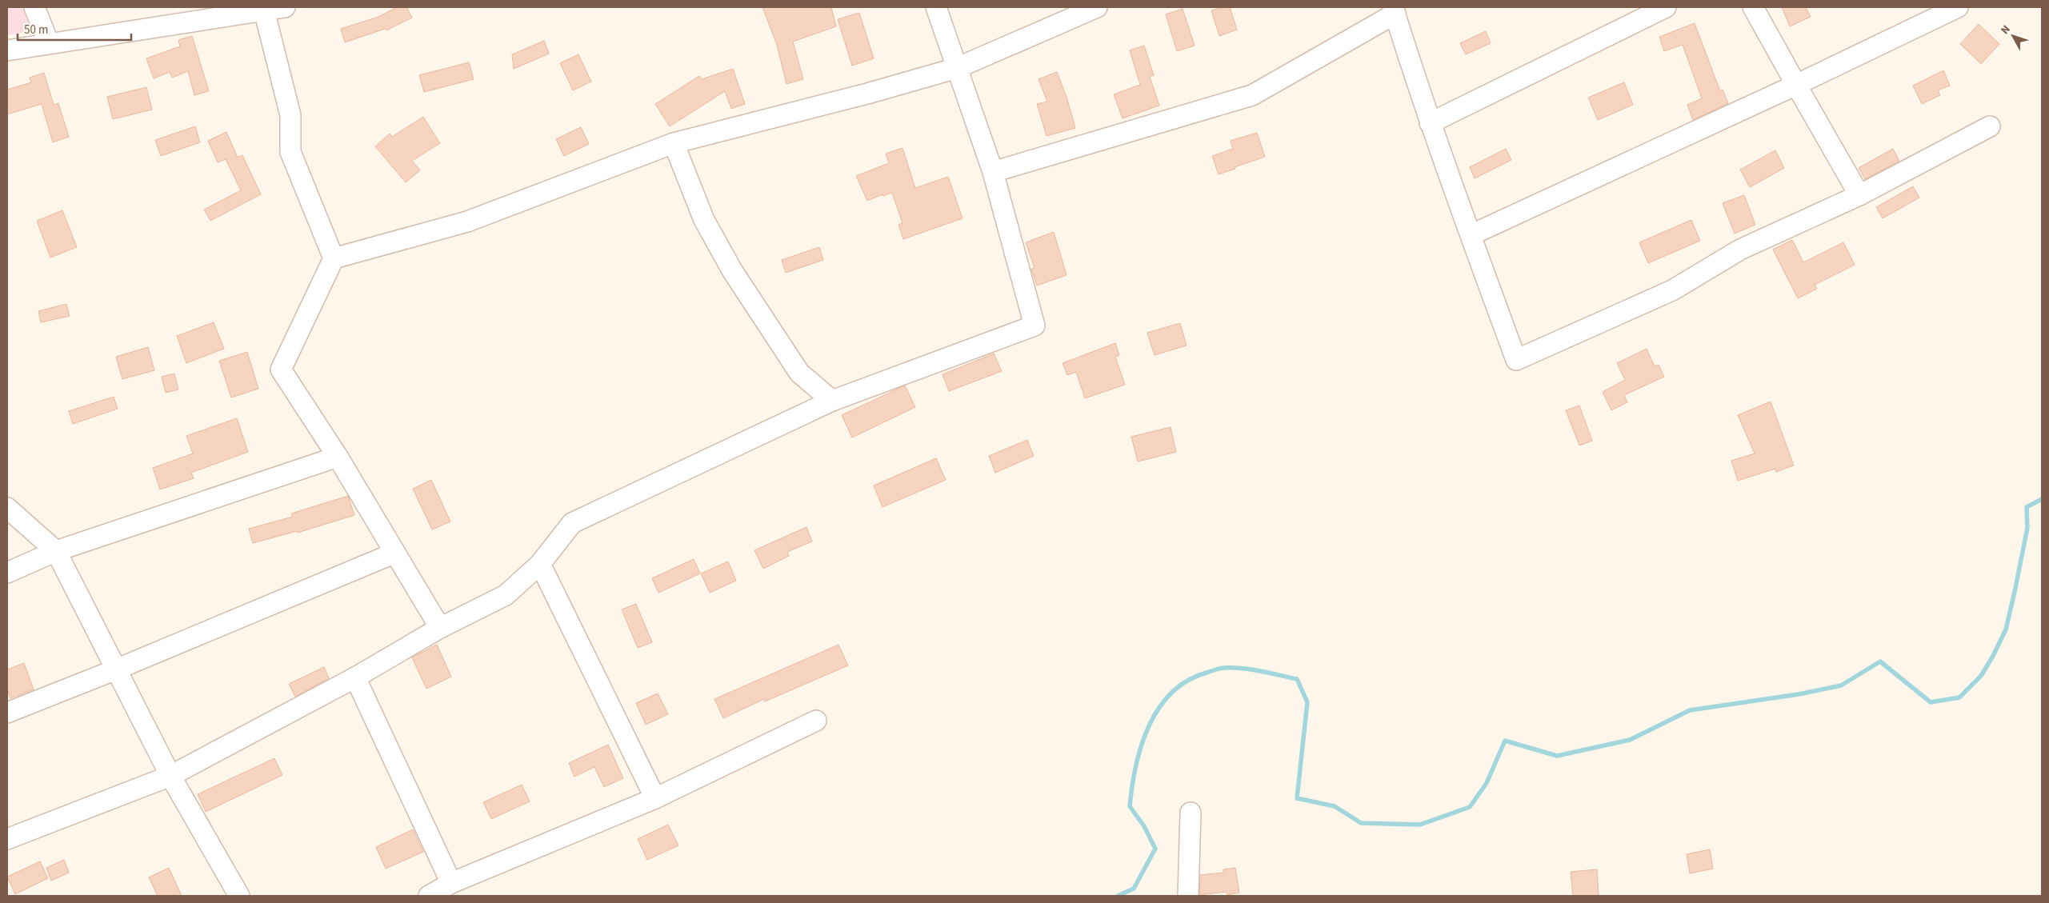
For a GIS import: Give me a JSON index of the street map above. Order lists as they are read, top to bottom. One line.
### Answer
{"scale_bar":"50 m","north":"top left"}
